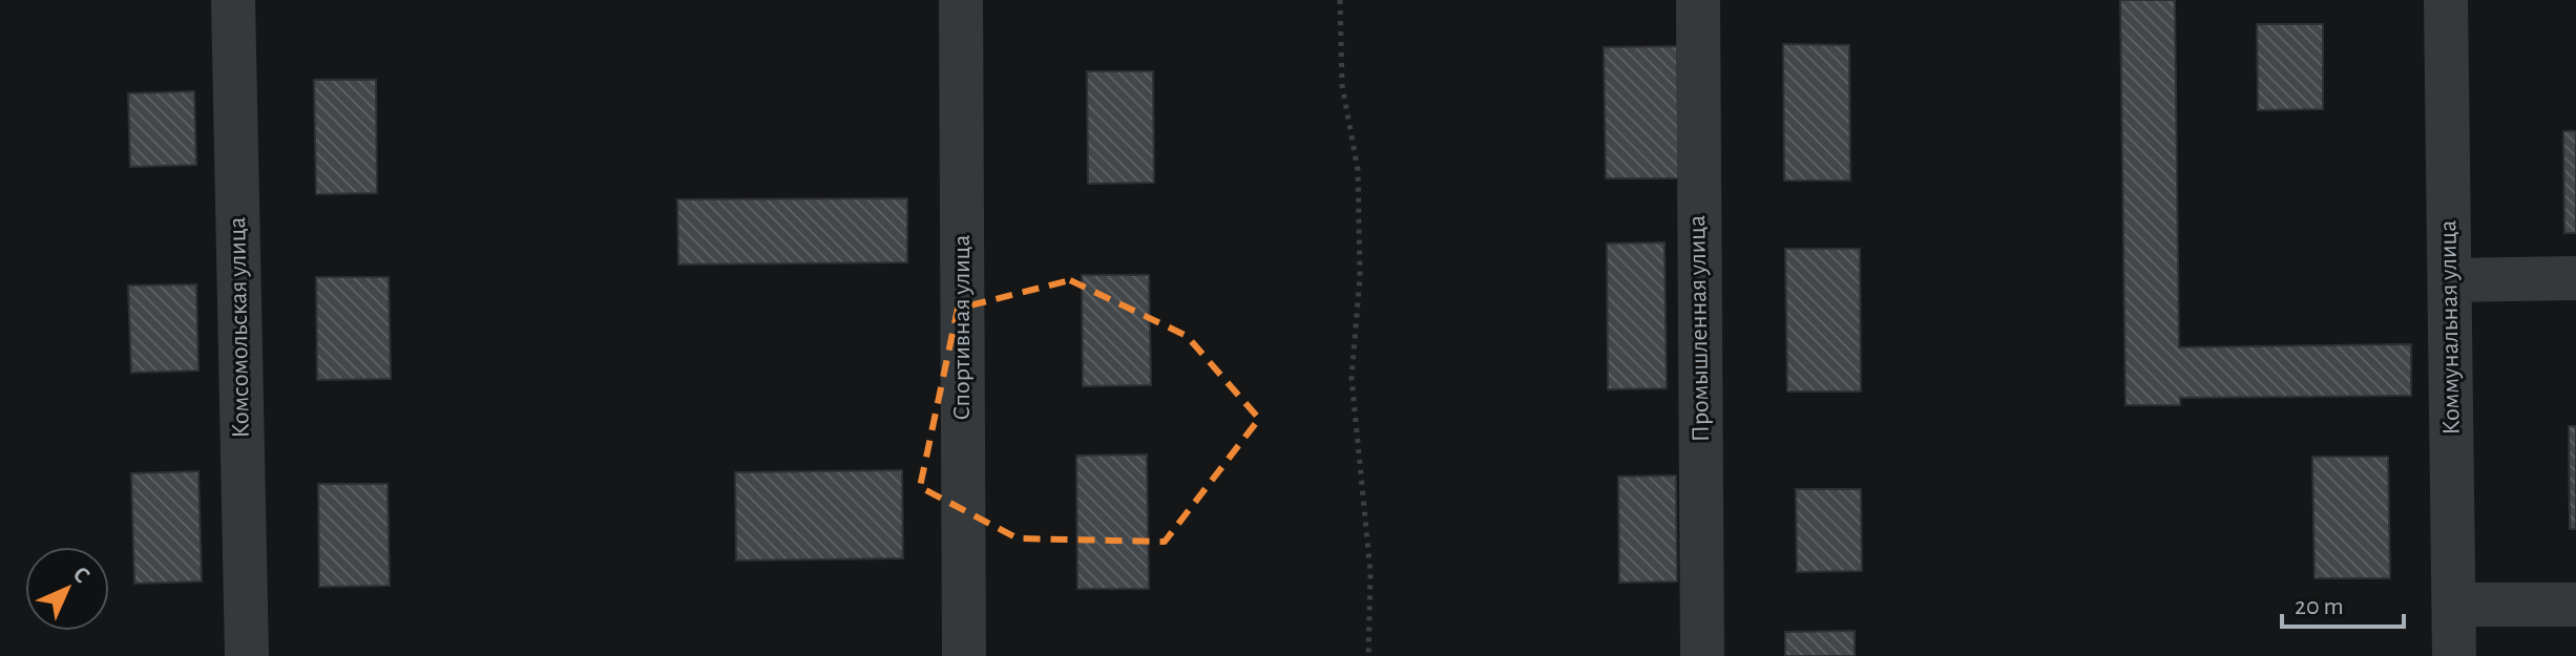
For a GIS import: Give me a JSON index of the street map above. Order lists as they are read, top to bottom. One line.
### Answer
{"streets":{"street":["Комсомольская улица","Спортивная улица","Коммунальная улица","Промышленная улица"]},"scale_bar":"20 m","north":"top right"}
